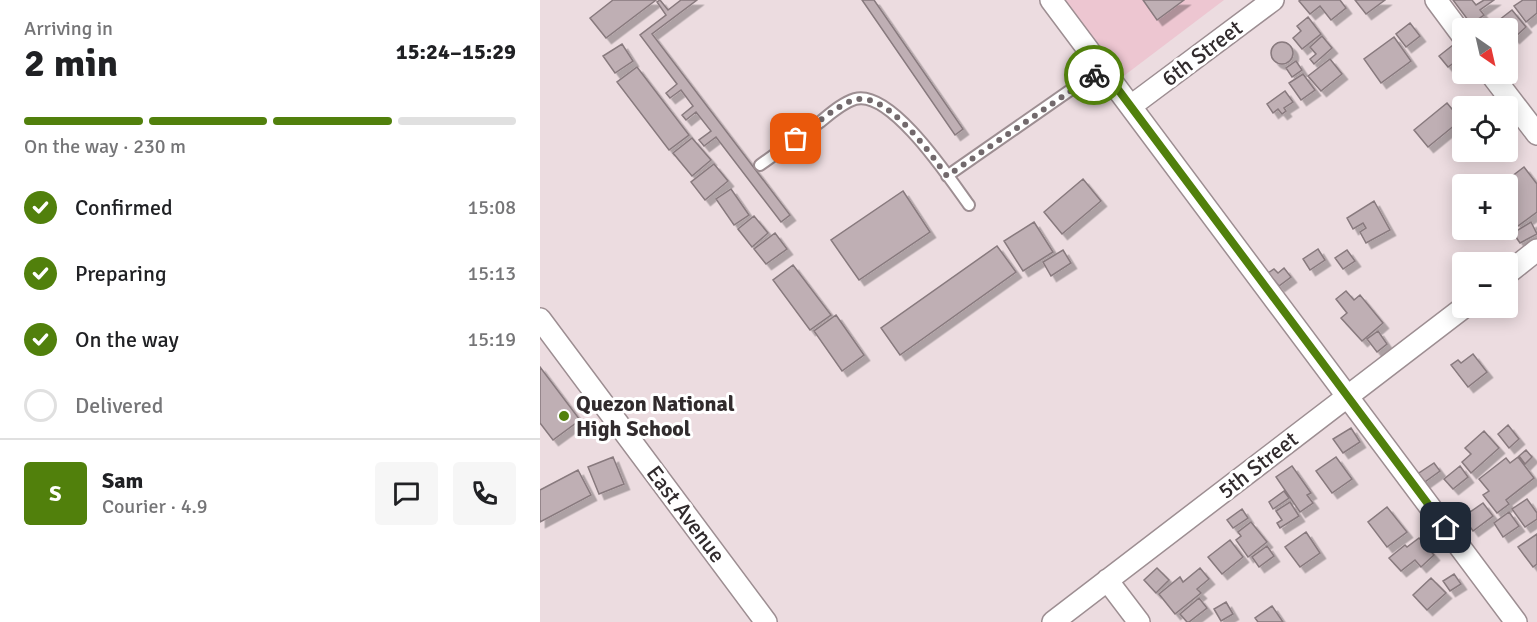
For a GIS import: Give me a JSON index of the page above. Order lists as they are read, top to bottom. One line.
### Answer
{"streets":{"street":["6th Street","5th Street","East Avenue"]},"places":["Quezon National High School"],"north":"bottom right","page":{"heading":["2 min","Arriving in","15:24–15:29"],"panel":["Sam","Courier · 4.9"],"map_buttons":["+","−"],"bar":"On the way · 230 m","list":[["Confirmed","15:08"],["Preparing","15:13"],["On the way","15:19"],"Delivered"],"round":"S"}}
